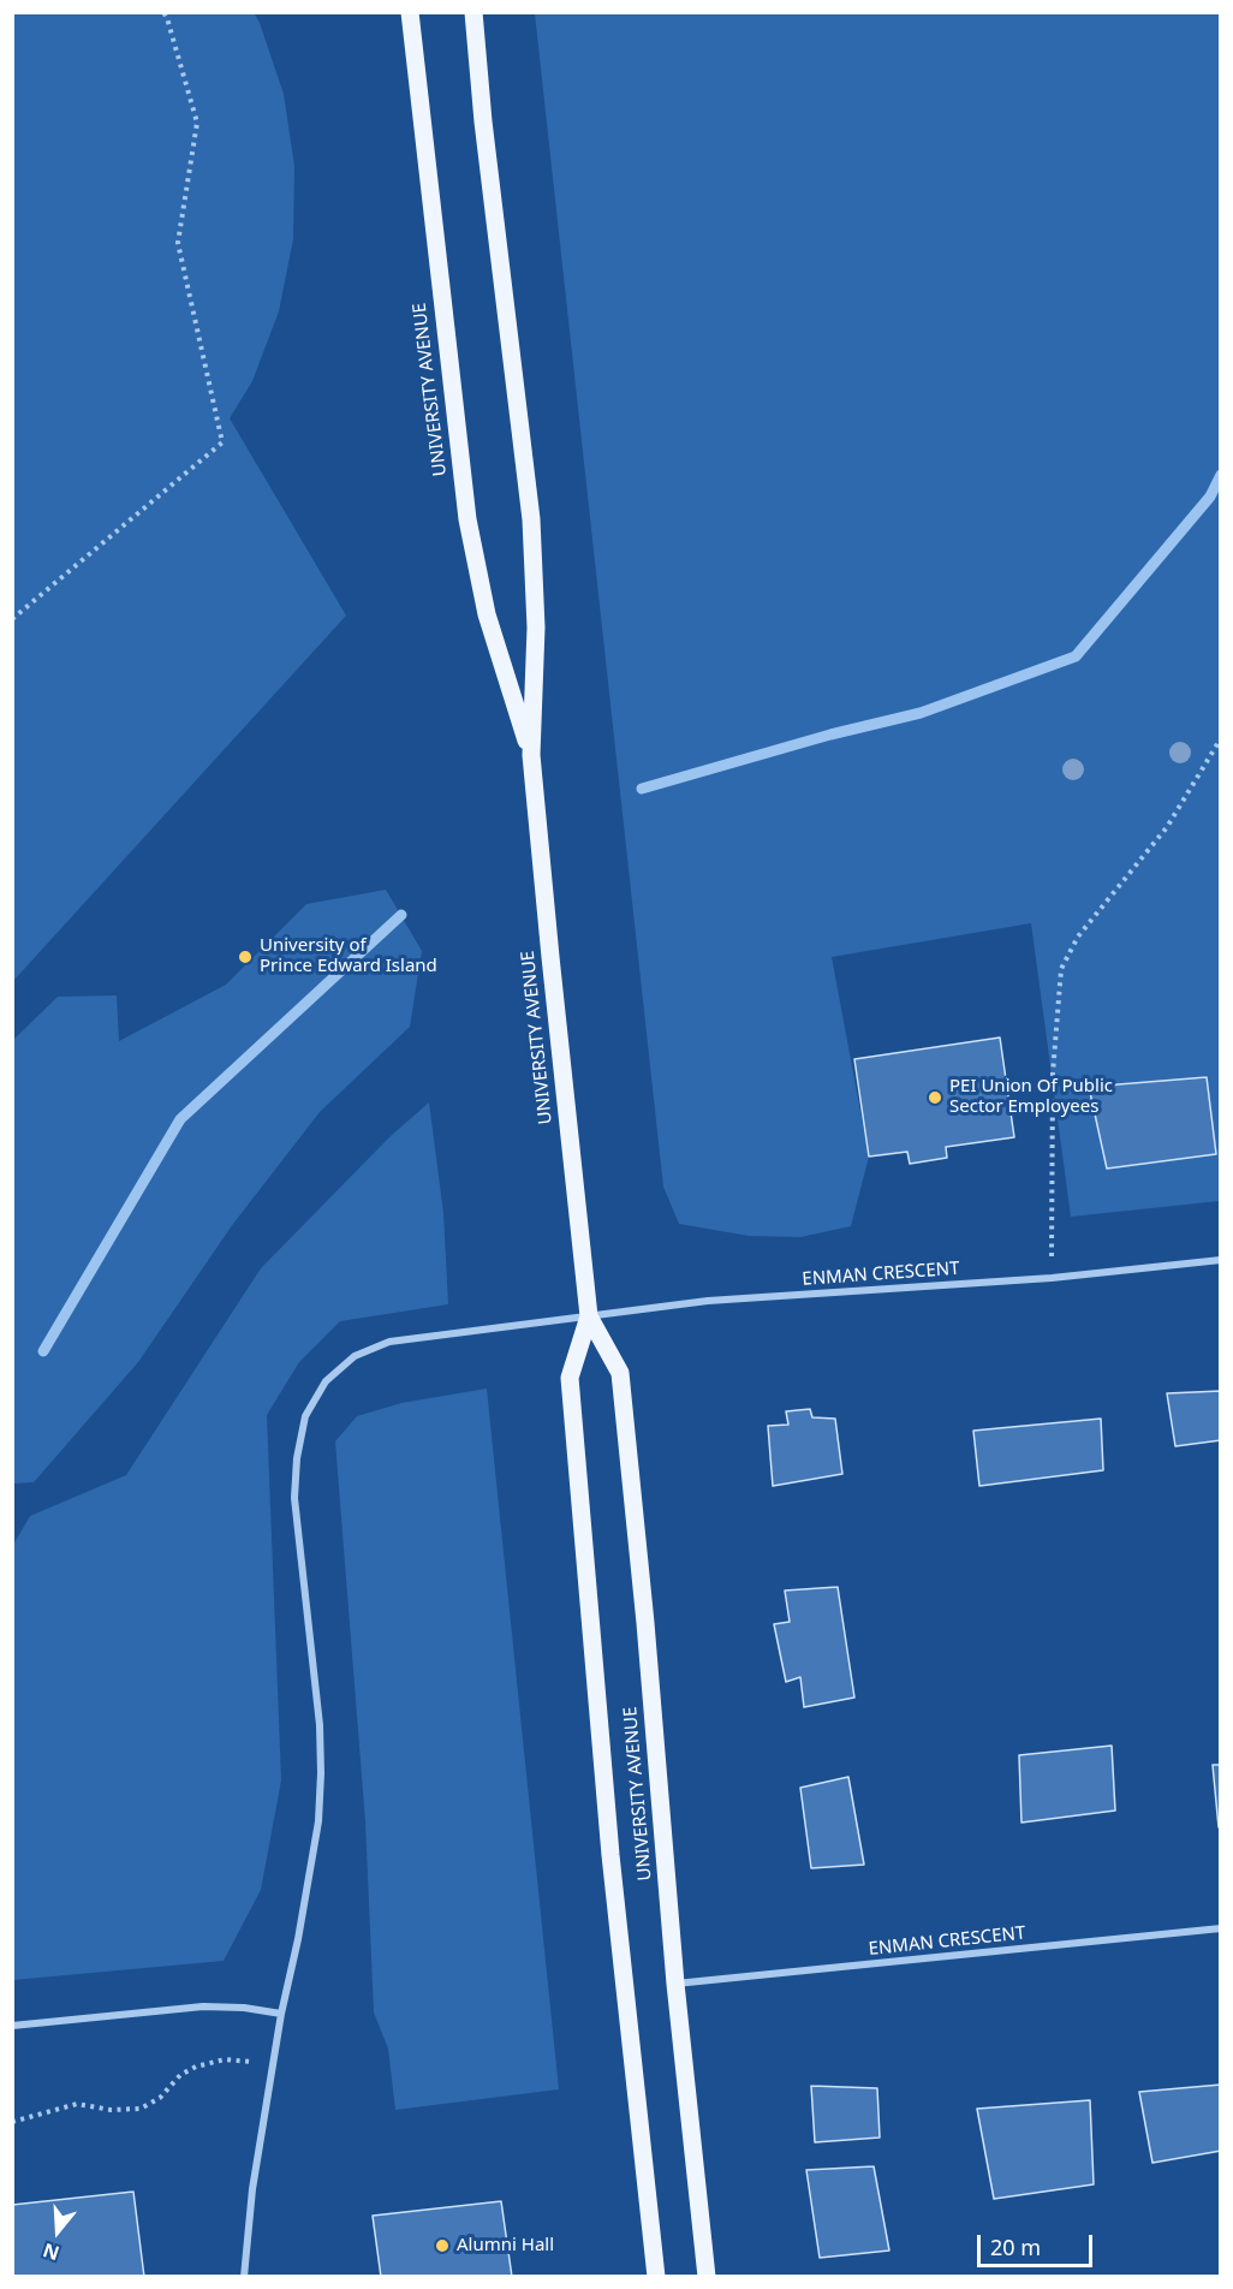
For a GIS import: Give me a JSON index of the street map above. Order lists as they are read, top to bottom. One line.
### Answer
{"streets":{"main road":["UNIVERSITY AVENUE"],"street":["ENMAN CRESCENT"]},"crossings":[["UNIVERSITY AVENUE","ENMAN CRESCENT"]],"places":["University of Prince Edward Island","PEI Union Of Public Sector Employees","Alumni Hall"],"scale_bar":"20 m","north":"bottom"}
